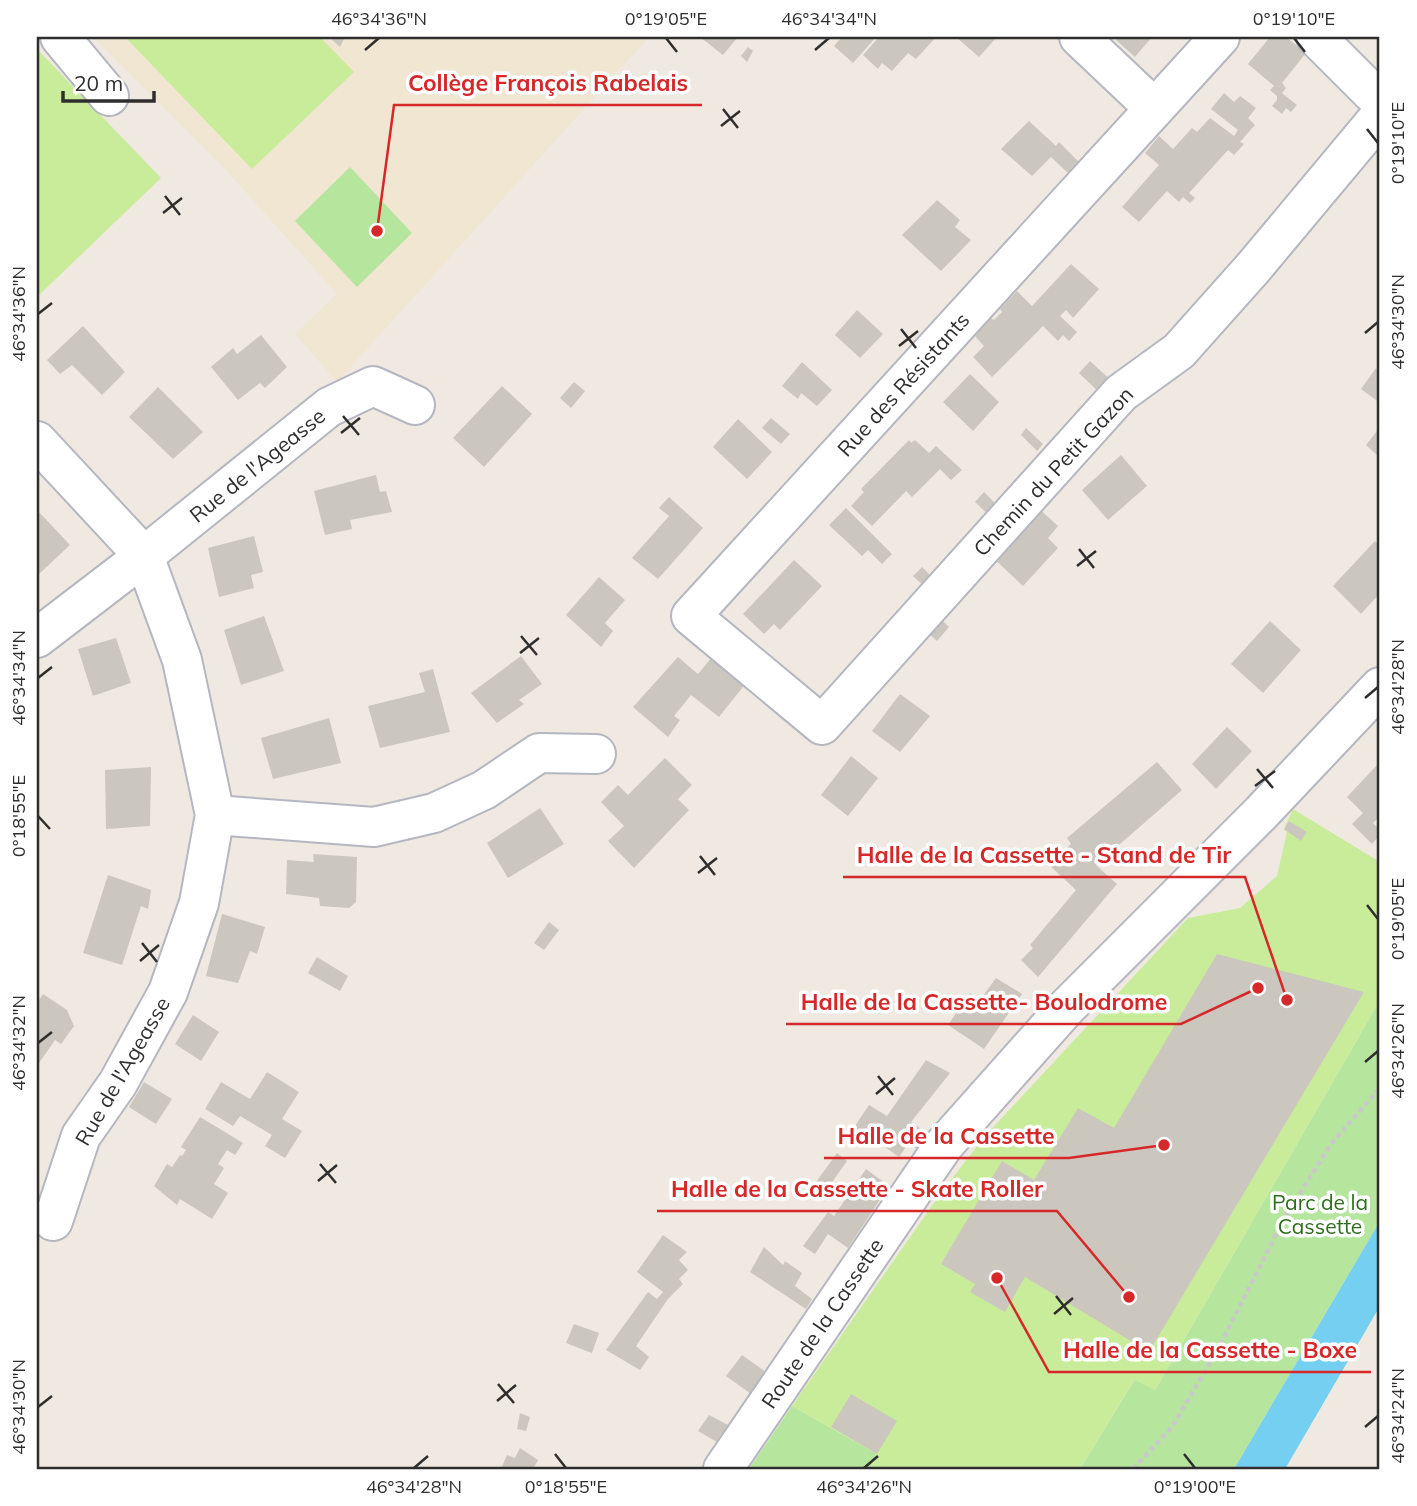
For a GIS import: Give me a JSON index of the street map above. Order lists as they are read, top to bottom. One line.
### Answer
{"streets":{"street":["Rue des Résistants","Rue de l'Ageasse","Chemin du Petit Gazon","Route de la Cassette"]},"crossings":[["Rue des Résistants","Chemin du Petit Gazon"]],"parks":["Parc de la Cassette"],"places":["Collège François Rabelais","Halle de la Cassette- Boulodrome","Halle de la Cassette - Stand de Tir","Halle de la Cassette","Halle de la Cassette - Boxe","Halle de la Cassette - Skate Roller"],"scale_bar":"20 m","coordinates":["46°34'36\"N","0°19'05\"E","46°34'34\"N","0°19'10\"E","46°34'30\"N","46°34'28\"N","0°18'55\"E","46°34'32\"N","46°34'26\"N","46°34'24\"N","0°19'00\"E"]}
